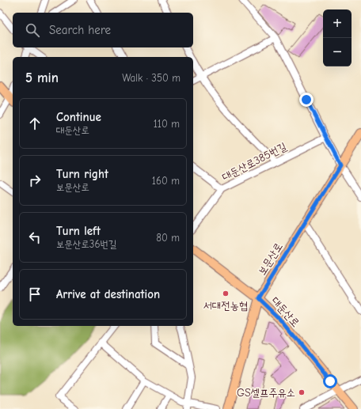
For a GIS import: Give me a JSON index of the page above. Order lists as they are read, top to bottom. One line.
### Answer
{"streets":{"main road":["보문산로","대둔산로"],"street":["대둔산로385번길"]},"crossings":[["보문산로","대둔산로"]],"places":["서대전농협","GS셀프주유소"],"page":{"map_buttons":["+","−"],"search":"Search here","heading":["5 min","Walk · 350 m"],"list":[["Continue","대둔산로","110 m"],["Turn right","보문산로","160 m"],["Turn left","보문산로36번길","80 m"],"Arrive at destination"]}}
